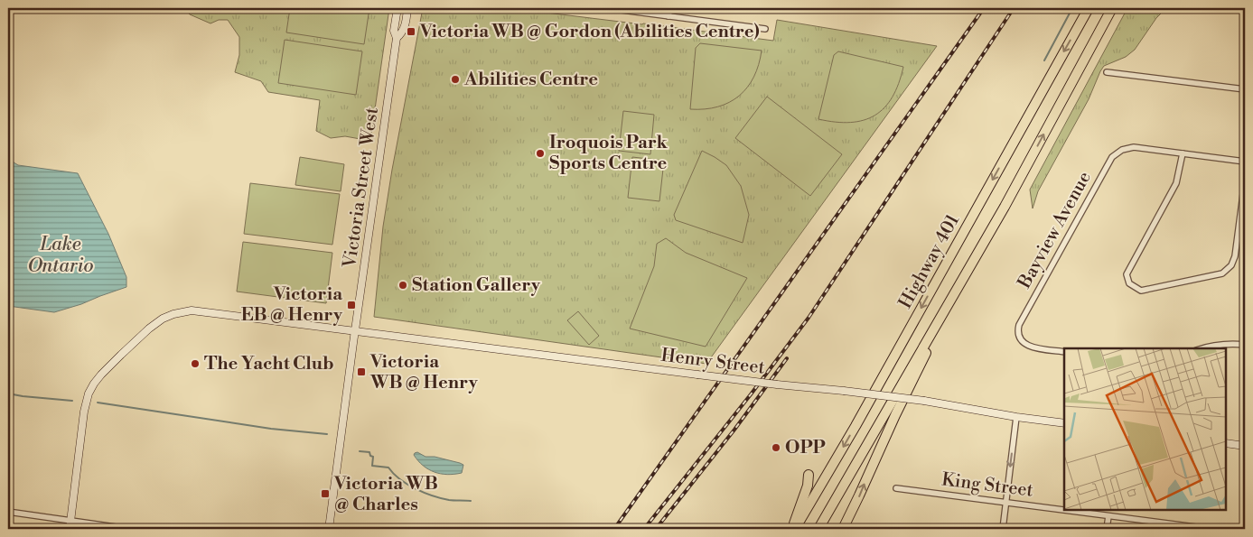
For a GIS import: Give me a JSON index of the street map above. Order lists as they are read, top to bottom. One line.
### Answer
{"streets":{"highway":["Highway 401"],"main road":["Victoria Street West","Henry Street"],"street":["Bayview Avenue","King Street"]},"crossings":[["Victoria Street West","Henry Street"]],"water":["Lake Ontario"],"places":{"transit":["Victoria WB @ Gordon (Abilities Centre)","Victoria EB @ Henry","Victoria WB @ Henry","Victoria WB @ Charles"],"other":["Abilities Centre","Iroquois Park Sports Centre","Station Gallery","The Yacht Club","OPP"]}}
